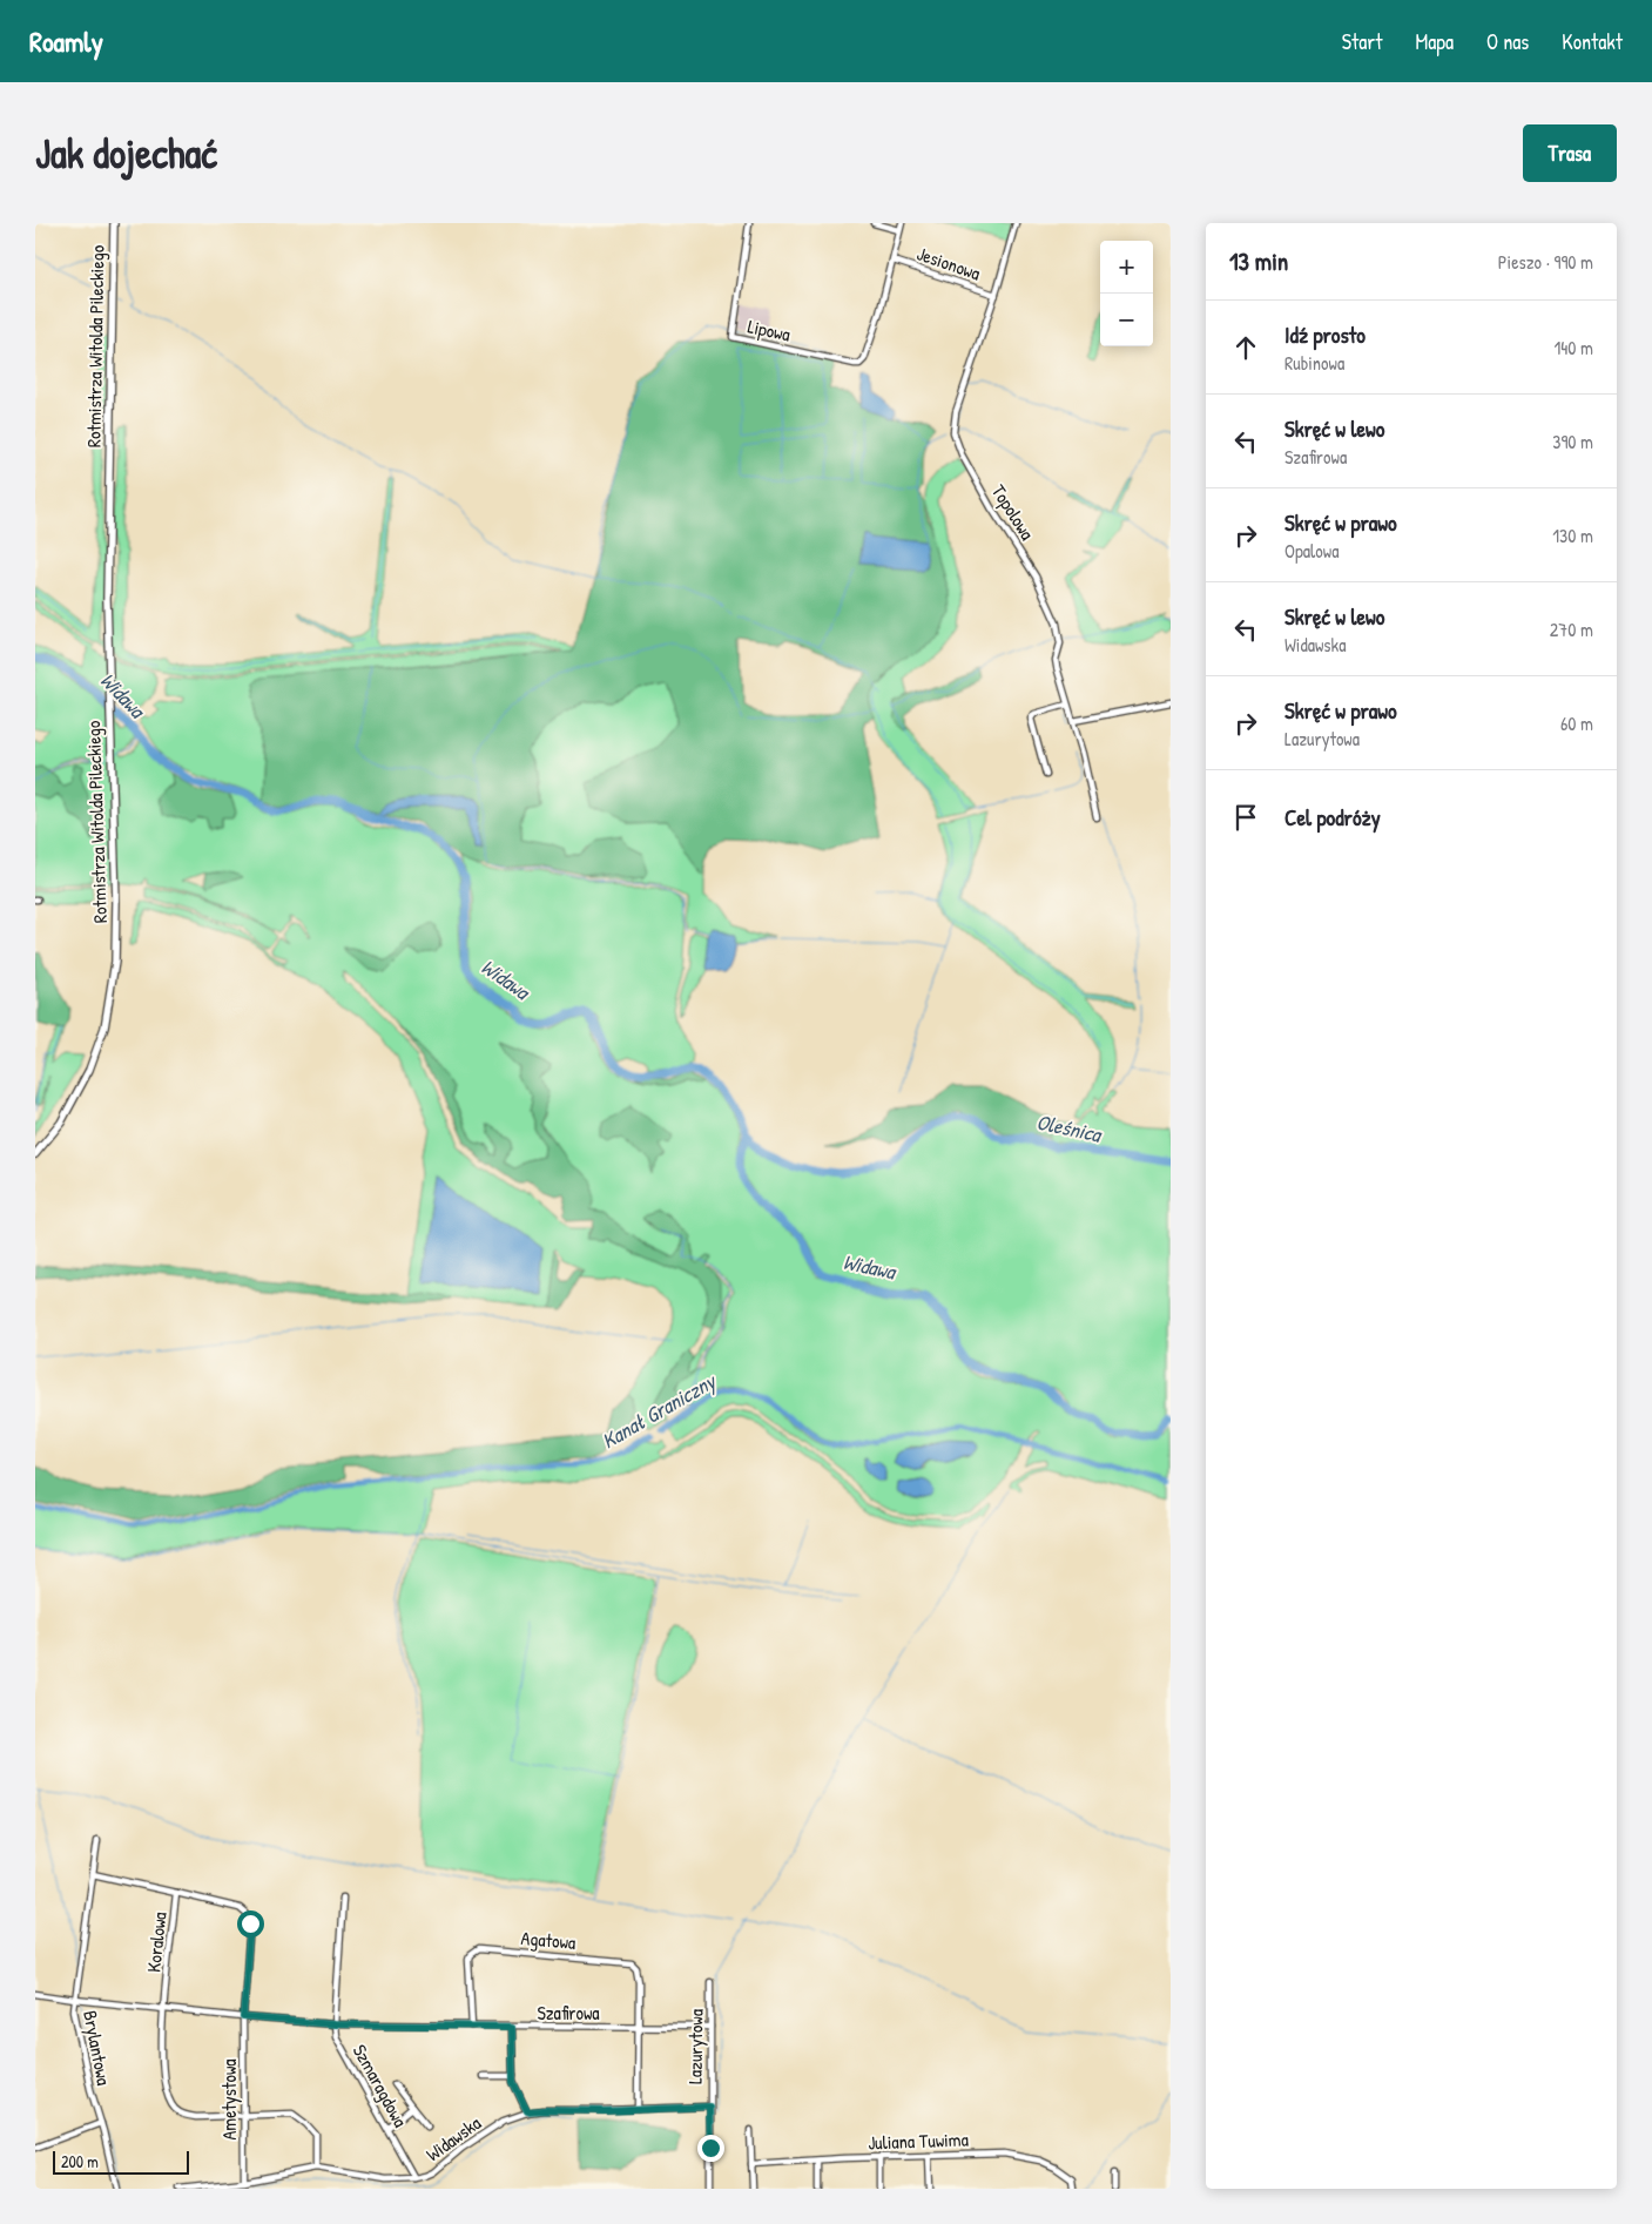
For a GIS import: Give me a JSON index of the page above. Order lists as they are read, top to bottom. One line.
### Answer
{"streets":{"main road":["Rotmistrza Witolda Pileckiego"],"street":["Jesionowa","Lipowa","Topolowa","Agatowa","Koralowa","Szafirowa","Lazurytowa","Brylantowa","Szmaragdowa","Ametystowa","Widawska","Juliana Tuwima"]},"crossings":[["Jesionowa","Lipowa"],["Jesionowa","Topolowa"],["Agatowa","Szafirowa"],["Koralowa","Szafirowa"],["Koralowa","Brylantowa"],["Koralowa","Ametystowa"],["Koralowa","Widawska"],["Szafirowa","Lazurytowa"],["Szafirowa","Brylantowa"],["Szafirowa","Szmaragdowa"],["Szafirowa","Ametystowa"],["Lazurytowa","Widawska"],["Szmaragdowa","Widawska"],["Ametystowa","Widawska"]],"water":["Widawa","Oleśnica","Kanał Graniczny"],"scale_bar":"200 m","page":{"header":"Roamly","nav":["Start","Mapa","O nas","Kontakt"],"buttons":"Trasa","title":"Jak dojechać","heading":["13 min","Pieszo · 990 m"],"map_buttons":["+","−"],"list":[["Idź prosto","Rubinowa","140 m"],["Skręć w lewo","Szafirowa","390 m"],["Skręć w prawo","Opalowa","130 m"],["Skręć w lewo","Widawska","270 m"],["Skręć w prawo","Lazurytowa","60 m"],"Cel podróży"],"scale":"200 m"}}
